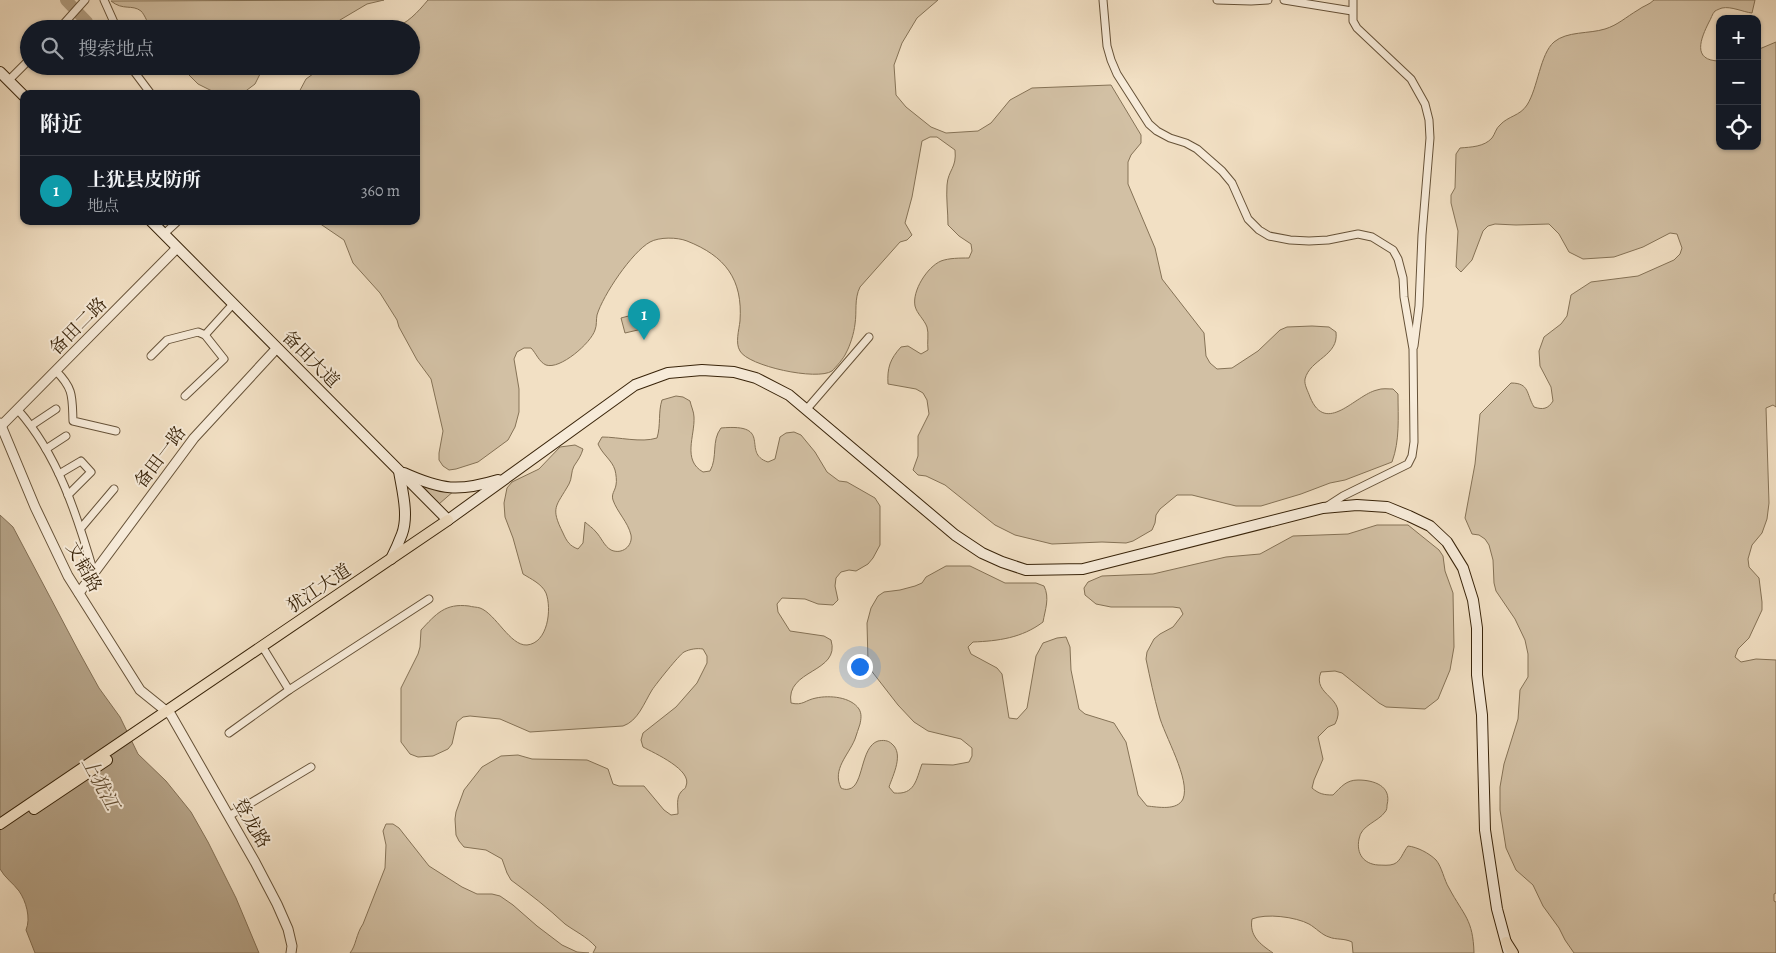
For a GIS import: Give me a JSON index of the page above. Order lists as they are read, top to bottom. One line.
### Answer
{"streets":{"main road":["备田大道","犹江大道"],"street":["备田二路","备田一路","文韬路","登龙路"]},"crossings":[["备田二路","备田大道"],["备田二路","文韬路"],["备田大道","备田一路"],["备田大道","犹江大道"],["备田一路","文韬路"],["文韬路","犹江大道"],["文韬路","登龙路"],["犹江大道","登龙路"]],"water":["上犹江"],"page":{"map_buttons":["+","−"],"search":"搜索地点","heading":"附近","list":[{"mark":"1","name":"上犹县皮防所","note":"地点","value":"360 m"}],"pins":"1"}}
